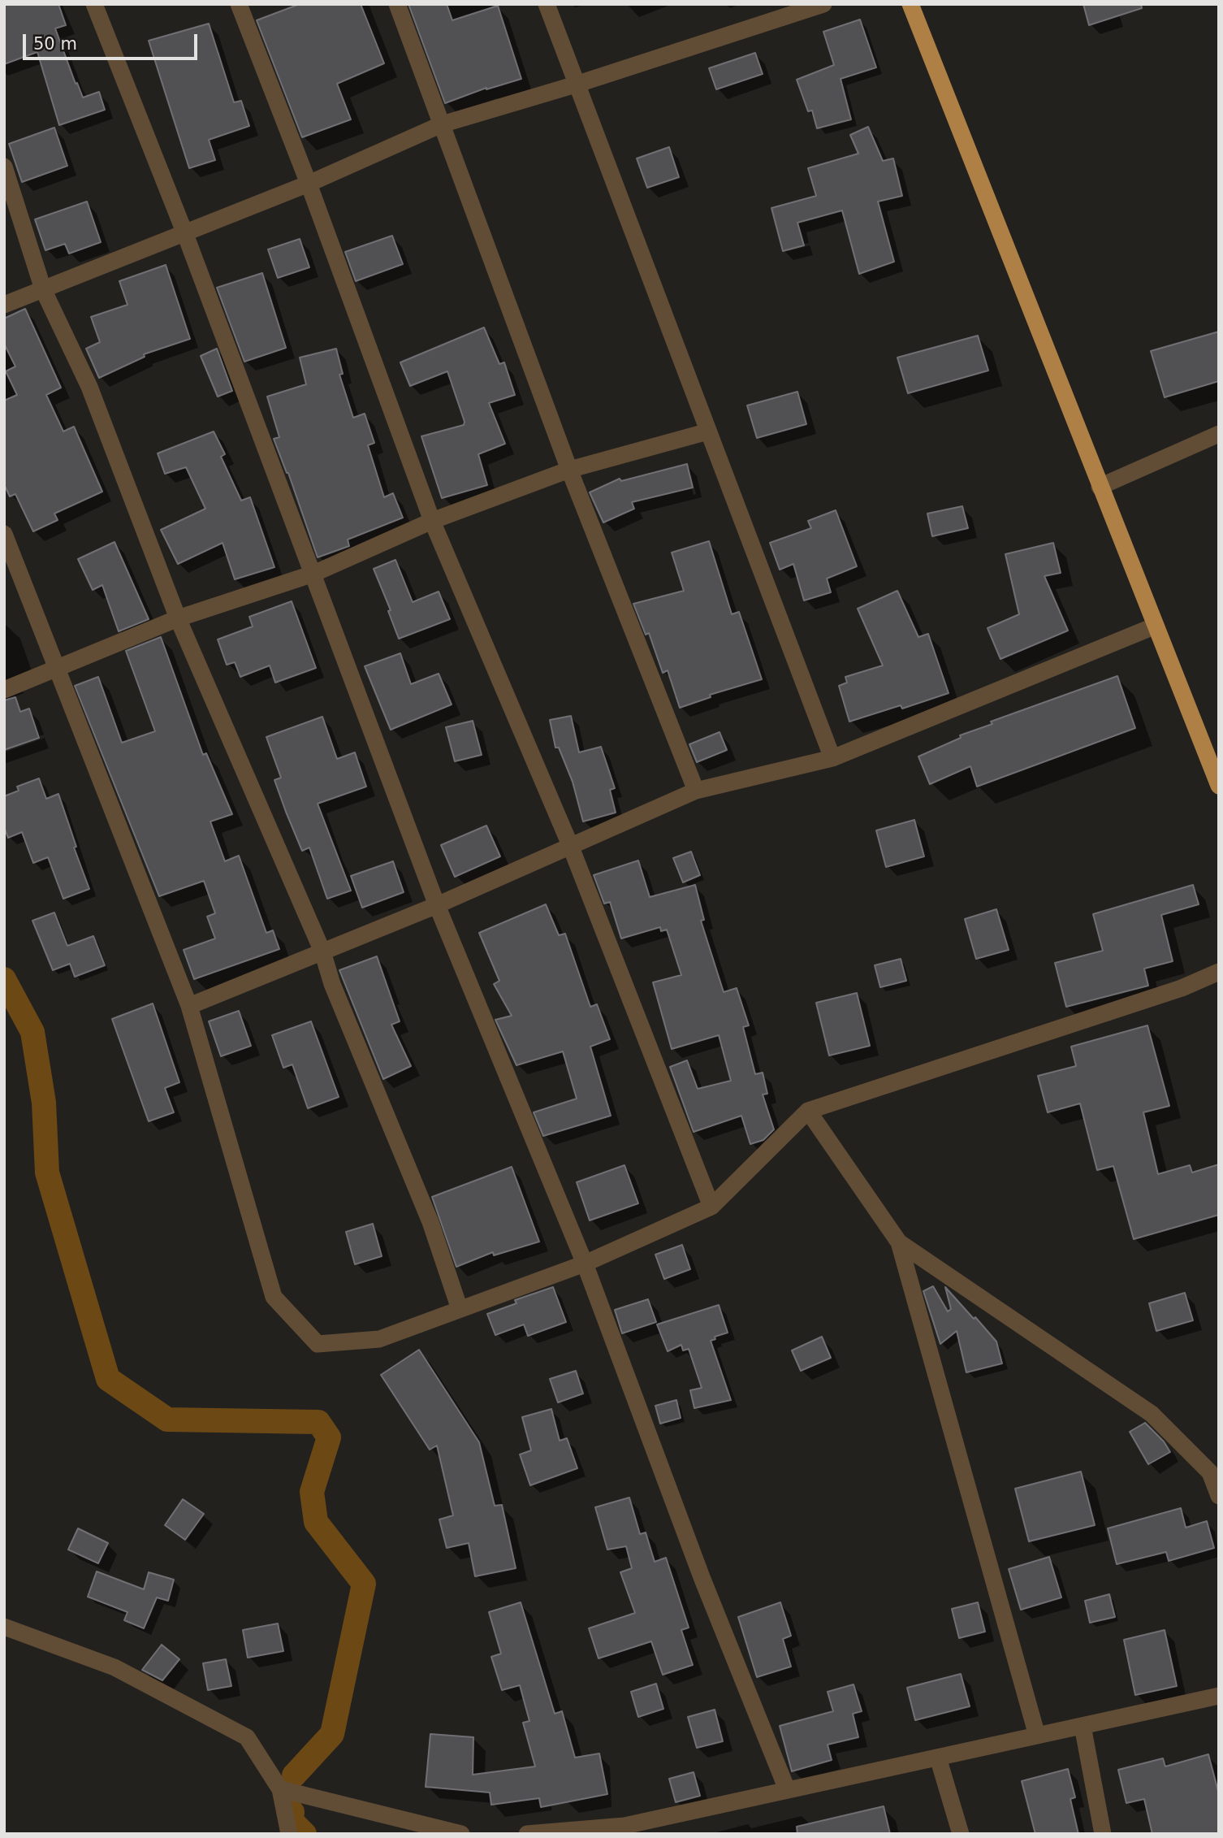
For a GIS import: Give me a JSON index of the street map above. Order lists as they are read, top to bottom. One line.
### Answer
{"scale_bar":"50 m"}
